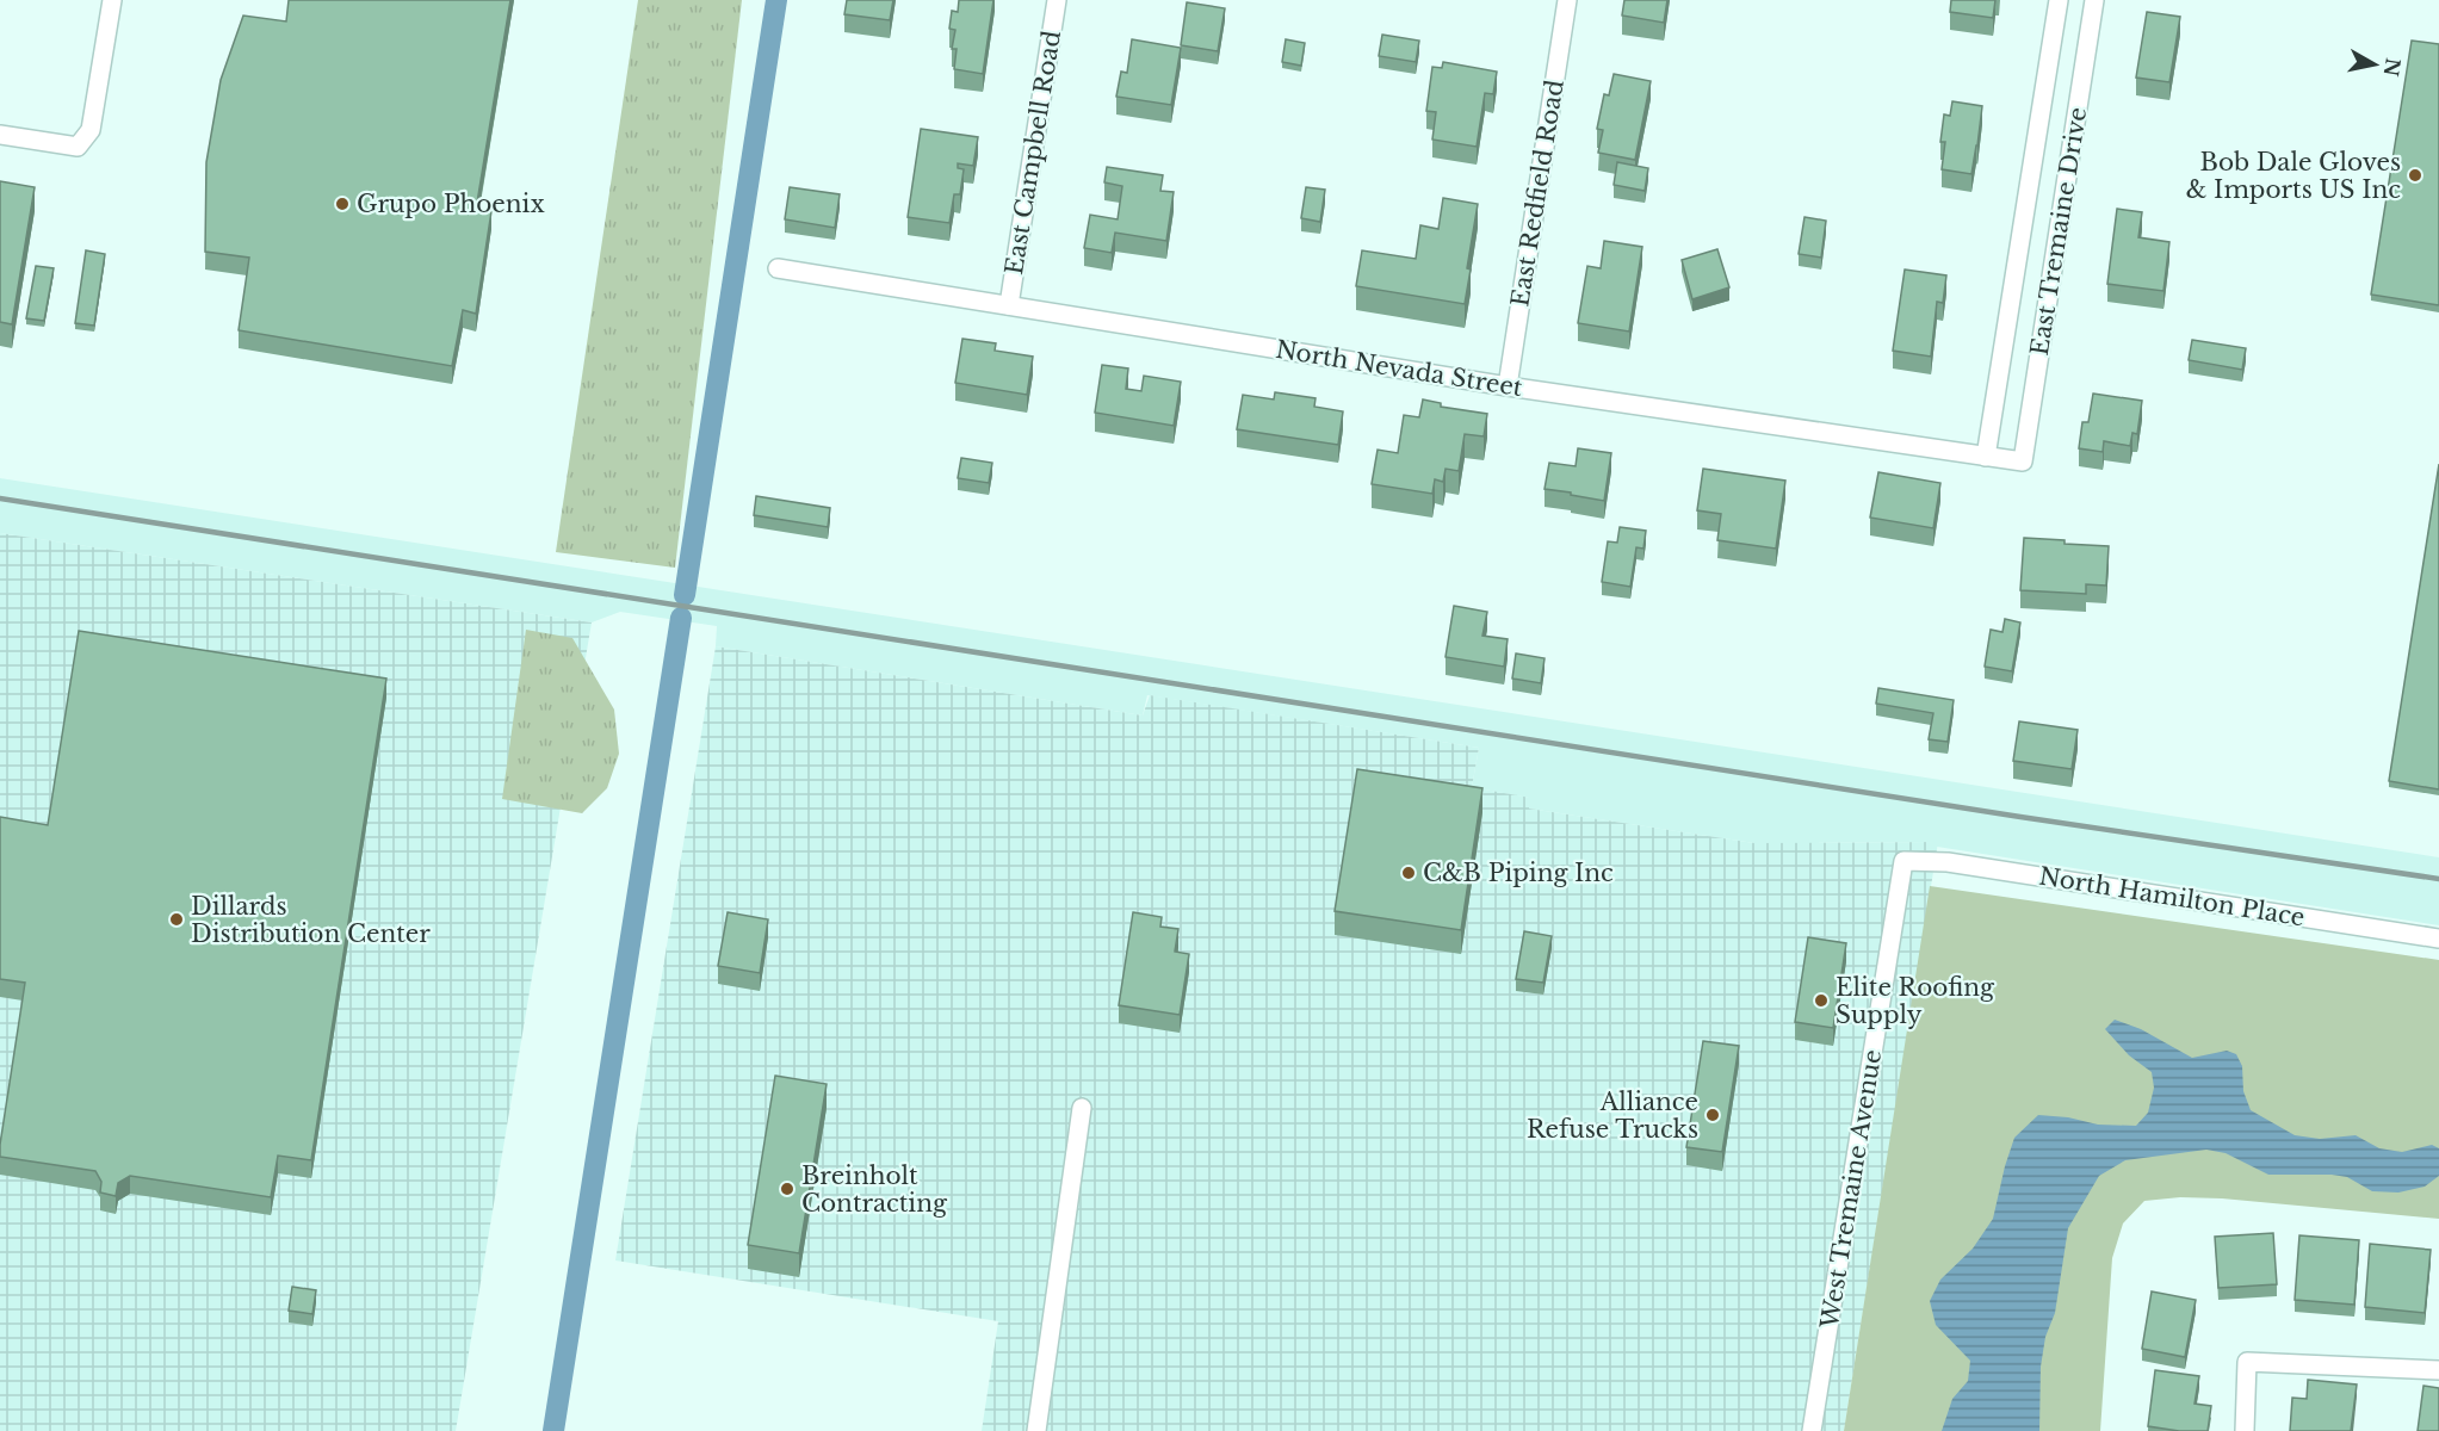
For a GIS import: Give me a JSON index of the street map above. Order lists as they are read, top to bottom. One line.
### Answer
{"streets":{"street":["East Campbell Road","East Redfield Road","East Tremaine Drive","North Nevada Street","North Hamilton Place","West Tremaine Avenue"]},"crossings":[["East Campbell Road","North Nevada Street"],["East Redfield Road","North Nevada Street"],["East Tremaine Drive","North Nevada Street"],["North Hamilton Place","West Tremaine Avenue"]],"places":["Bob Dale Gloves & Imports US Inc","Grupo Phoenix","C&B Piping Inc","Dillards Distribution Center","Elite Roofing Supply","Alliance Refuse Trucks","Breinholt Contracting"],"north":"right"}
